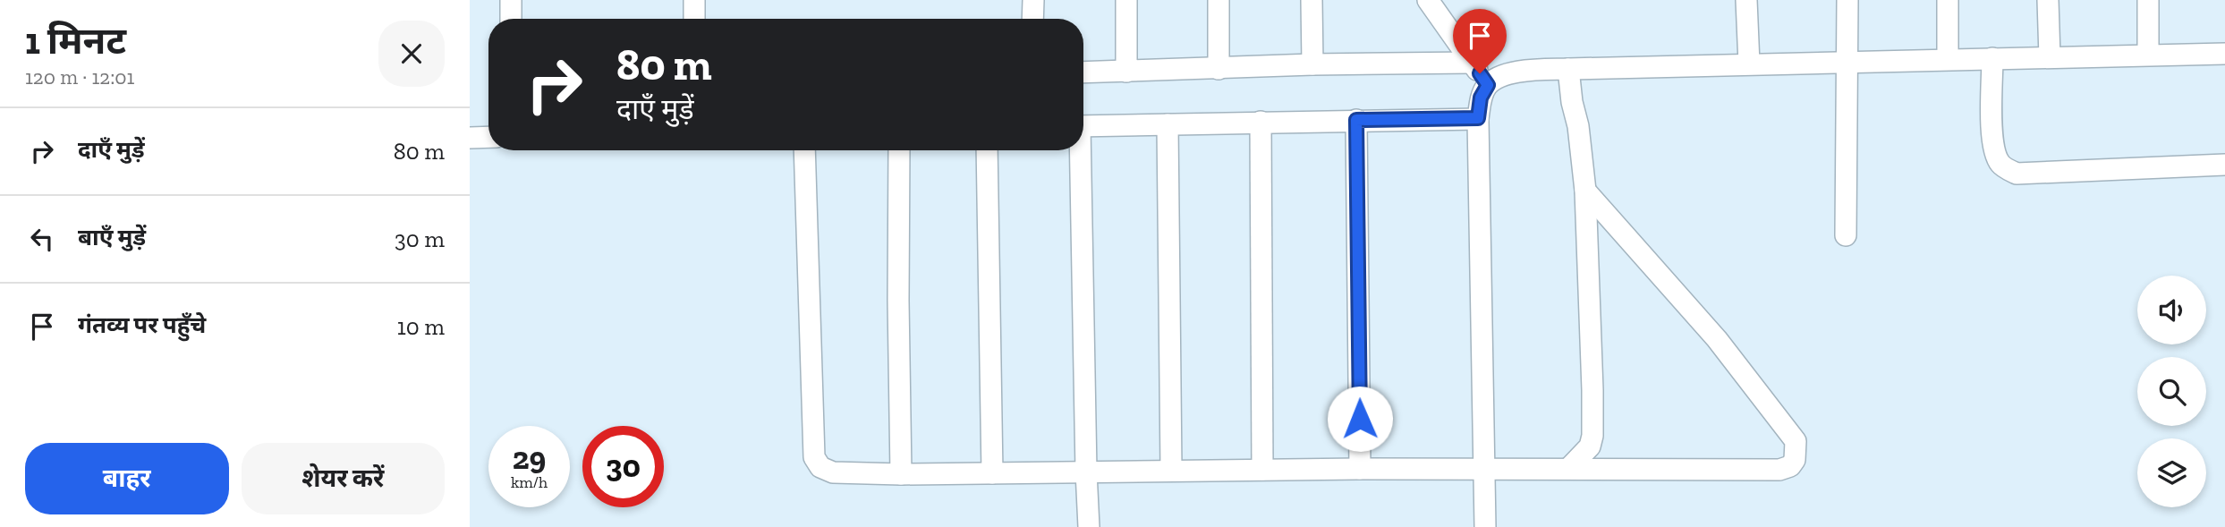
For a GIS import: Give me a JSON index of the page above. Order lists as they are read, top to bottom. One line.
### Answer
{"page":{"heading":["1 मिनट","120 m · 12:01"],"turn":["80 m","दाएँ मुड़ें"],"list":[{"name":"दाएँ मुड़ें","value":"80 m"},{"name":"बाएँ मुड़ें","value":"30 m"},{"name":"गंतव्य पर पहुँचे","value":"10 m"}],"speed":"29 km/h","limit":"30","buttons":["बाहर","शेयर करें"]}}
